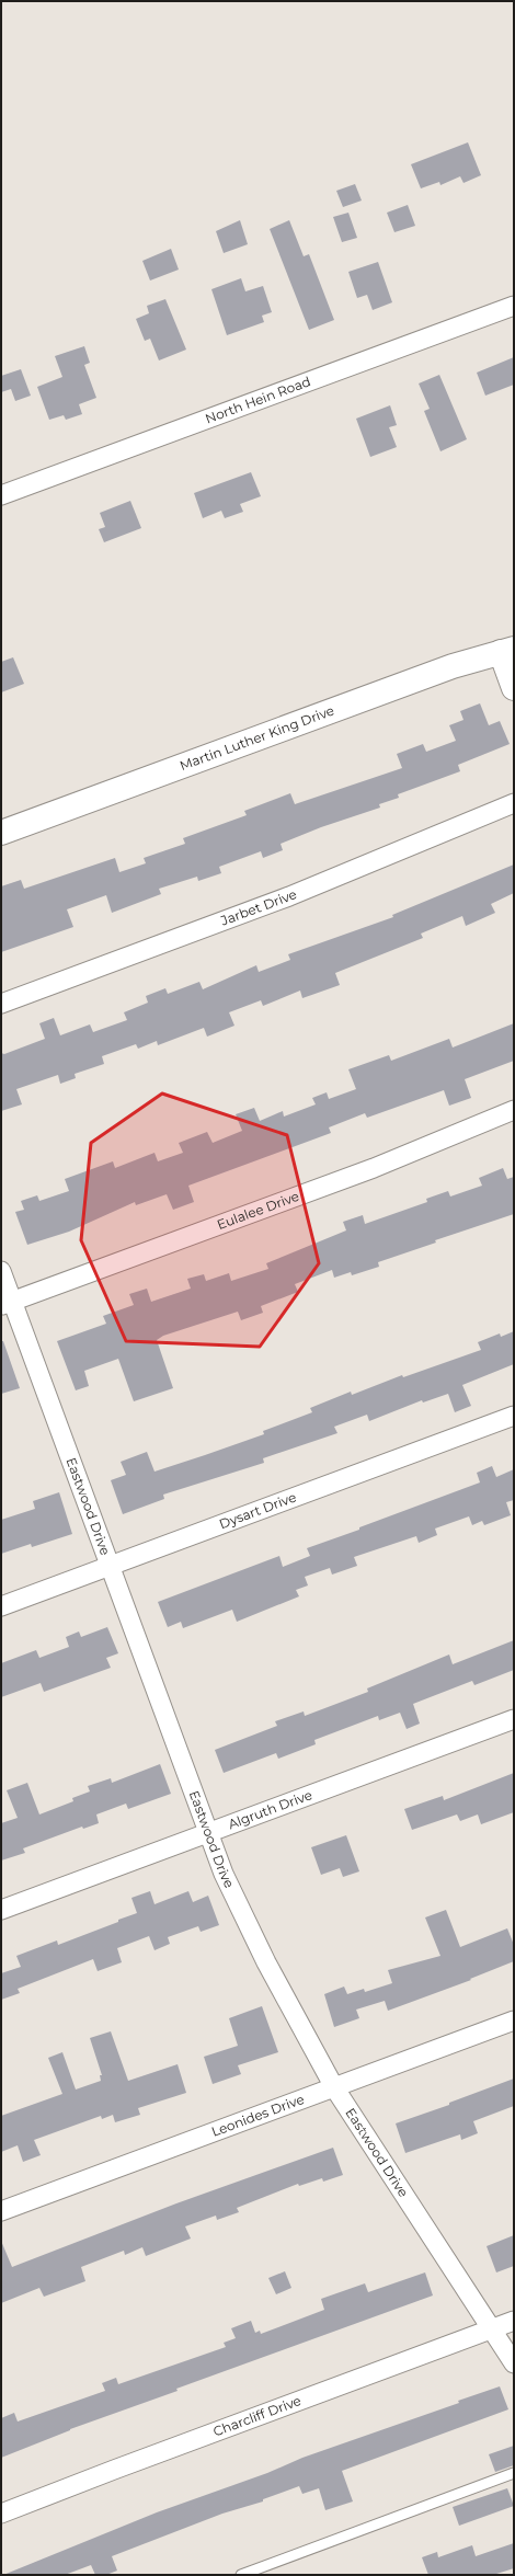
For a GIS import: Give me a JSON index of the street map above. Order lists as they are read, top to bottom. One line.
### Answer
{"streets":{"main road":["Martin Luther King Drive"],"street":["North Hein Road","Jarbet Drive","Eulalee Drive","Eastwood Drive","Dysart Drive","Algruth Drive","Leonides Drive","Charcliff Drive"]},"crossings":[["Eulalee Drive","Eastwood Drive"],["Eastwood Drive","Dysart Drive"],["Eastwood Drive","Algruth Drive"],["Eastwood Drive","Leonides Drive"],["Eastwood Drive","Charcliff Drive"]]}
